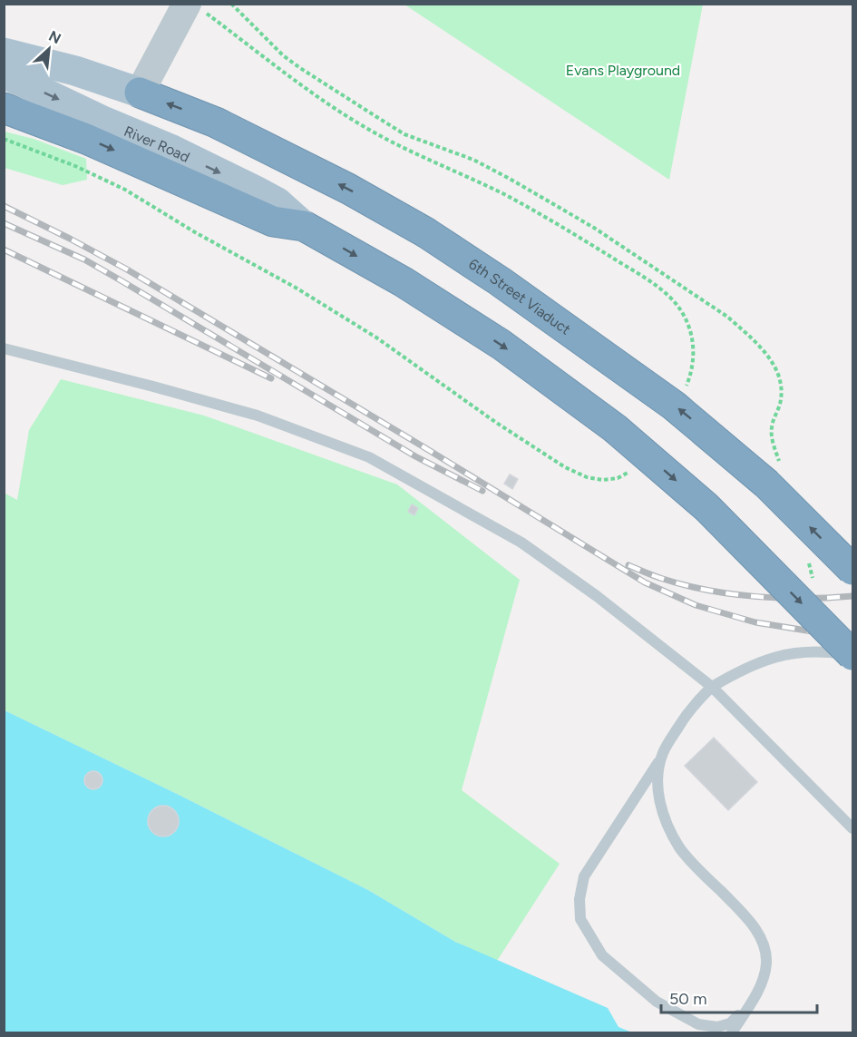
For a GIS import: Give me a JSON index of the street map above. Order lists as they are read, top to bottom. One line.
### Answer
{"streets":{"highway":["6th Street Viaduct"],"main road":["River Road"]},"parks":["Evans Playground"],"scale_bar":"50 m","north":"top right"}
